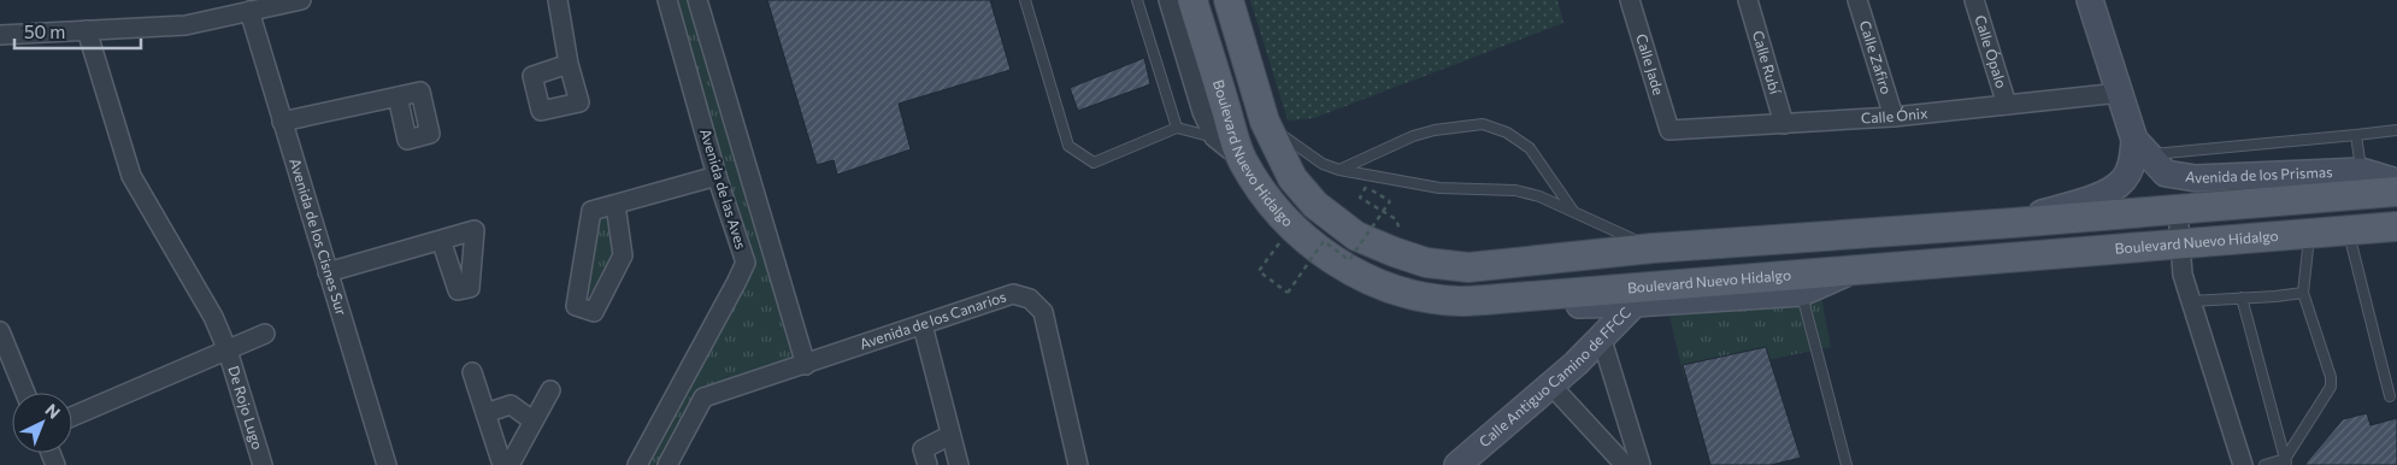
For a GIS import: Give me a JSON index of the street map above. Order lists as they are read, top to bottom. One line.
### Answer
{"streets":{"main road":["Boulevard Nuevo Hidalgo","Avenida de los Prismas","Calle Antiguo Camino de FFCC"],"street":["Calle Ópalo","Calle Zafiro","Calle Rubí","Calle Jade","Calle Ónix","Avenida de las Aves","Avenida de los Cisnes Sur","Avenida de los Canarios","De Rojo Lugo"]},"crossings":[["Calle Ópalo","Calle Ónix"],["Calle Zafiro","Calle Ónix"],["Calle Rubí","Calle Ónix"],["Calle Jade","Calle Ónix"],["Boulevard Nuevo Hidalgo","Calle Antiguo Camino de FFCC"],["Avenida de las Aves","Avenida de los Canarios"]],"scale_bar":"50 m","north":"top right"}
